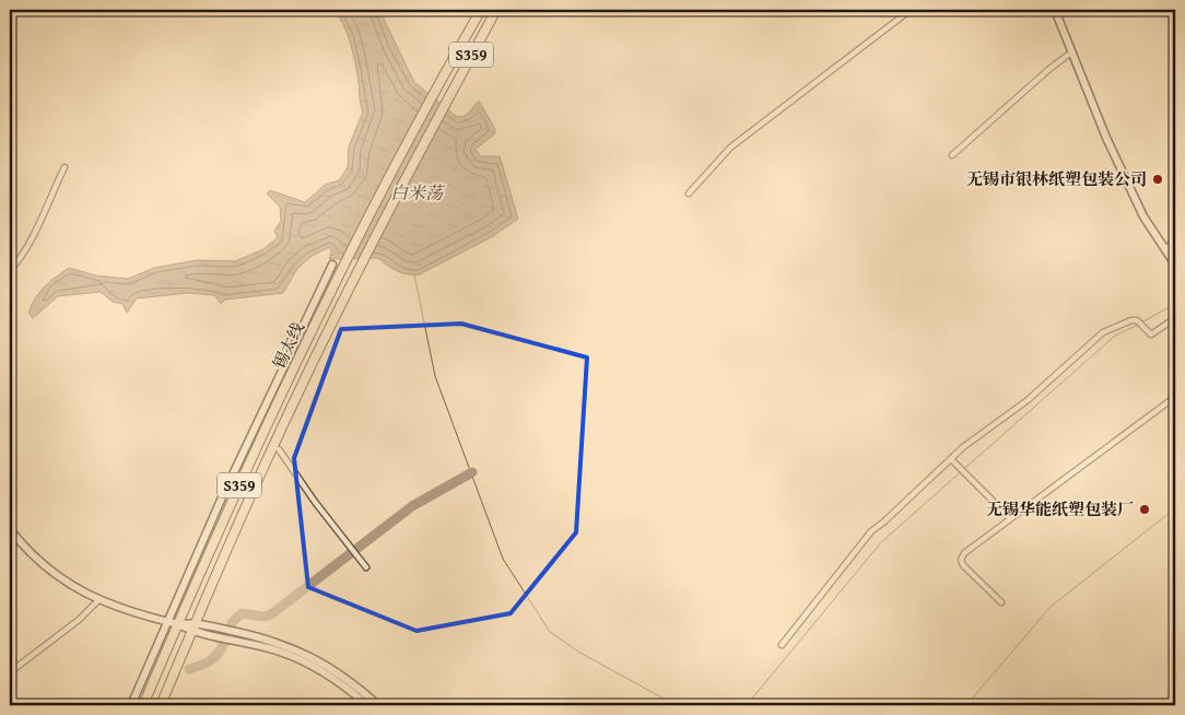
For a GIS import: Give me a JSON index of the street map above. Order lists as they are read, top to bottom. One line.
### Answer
{"streets":{"main road":["S359","锡太线"]},"water":["白米荡"],"places":["无锡市银林纸塑包装公司","无锡华能纸塑包装厂"]}
